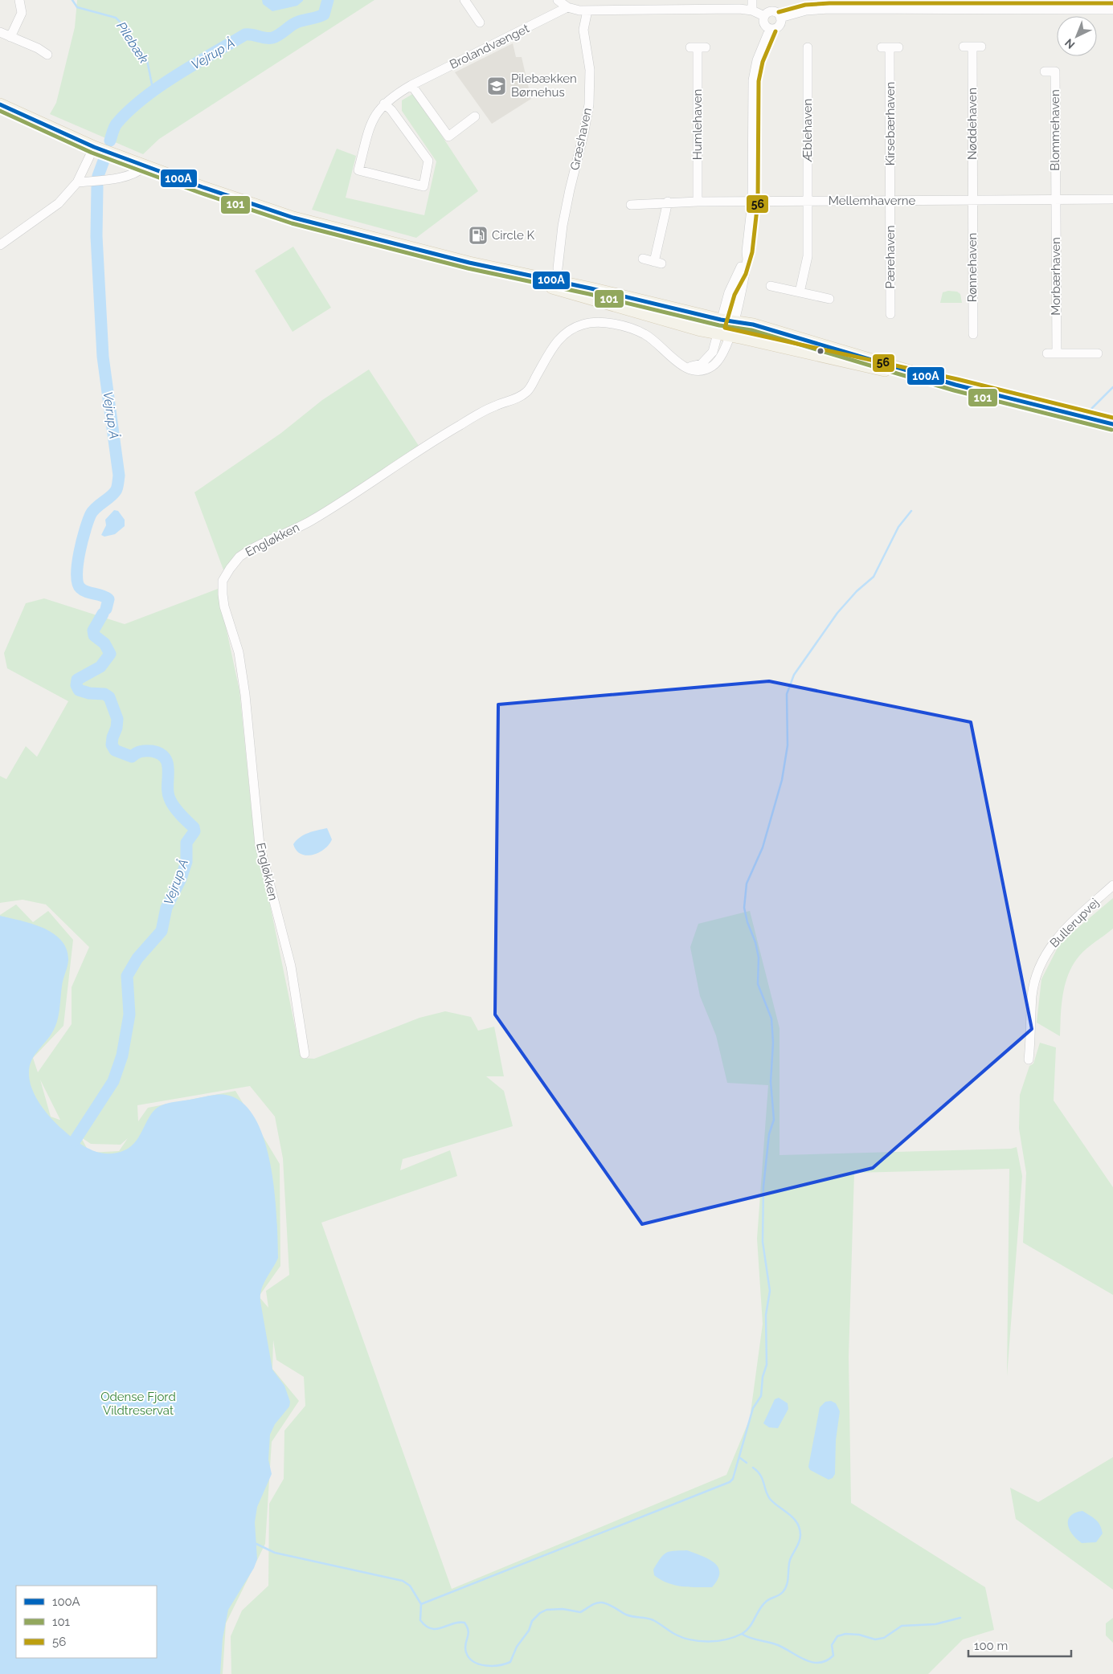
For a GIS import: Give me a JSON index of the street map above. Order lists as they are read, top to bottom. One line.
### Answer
{"streets":{"street":["Brolandvænget","Kirsebærhaven","Nøddehaven","Humlehaven","Æblehaven","Blommehaven","Græshaven","Mellemhaverne","Pærehaven","Rønnehaven","Morbærhaven","Engløkken","Bullerupvej"]},"crossings":[["Kirsebærhaven","Mellemhaverne"],["Kirsebærhaven","Pærehaven"],["Nøddehaven","Mellemhaverne"],["Nøddehaven","Rønnehaven"],["Humlehaven","Mellemhaverne"],["Æblehaven","Mellemhaverne"],["Blommehaven","Mellemhaverne"],["Blommehaven","Morbærhaven"],["Mellemhaverne","Pærehaven"],["Mellemhaverne","Rønnehaven"],["Mellemhaverne","Morbærhaven"]],"water":["Pilebæk","Vejrup Å"],"parks":["Odense Fjord Vildtreservat"],"places":{"school or university":["Pilebækken Børnehus"],"fuel station":["Circle K"]},"lines":["transit line 56","transit line 100A","transit line 101"],"legend":["100A","101","56"],"scale_bar":"100 m","north":"bottom left"}
